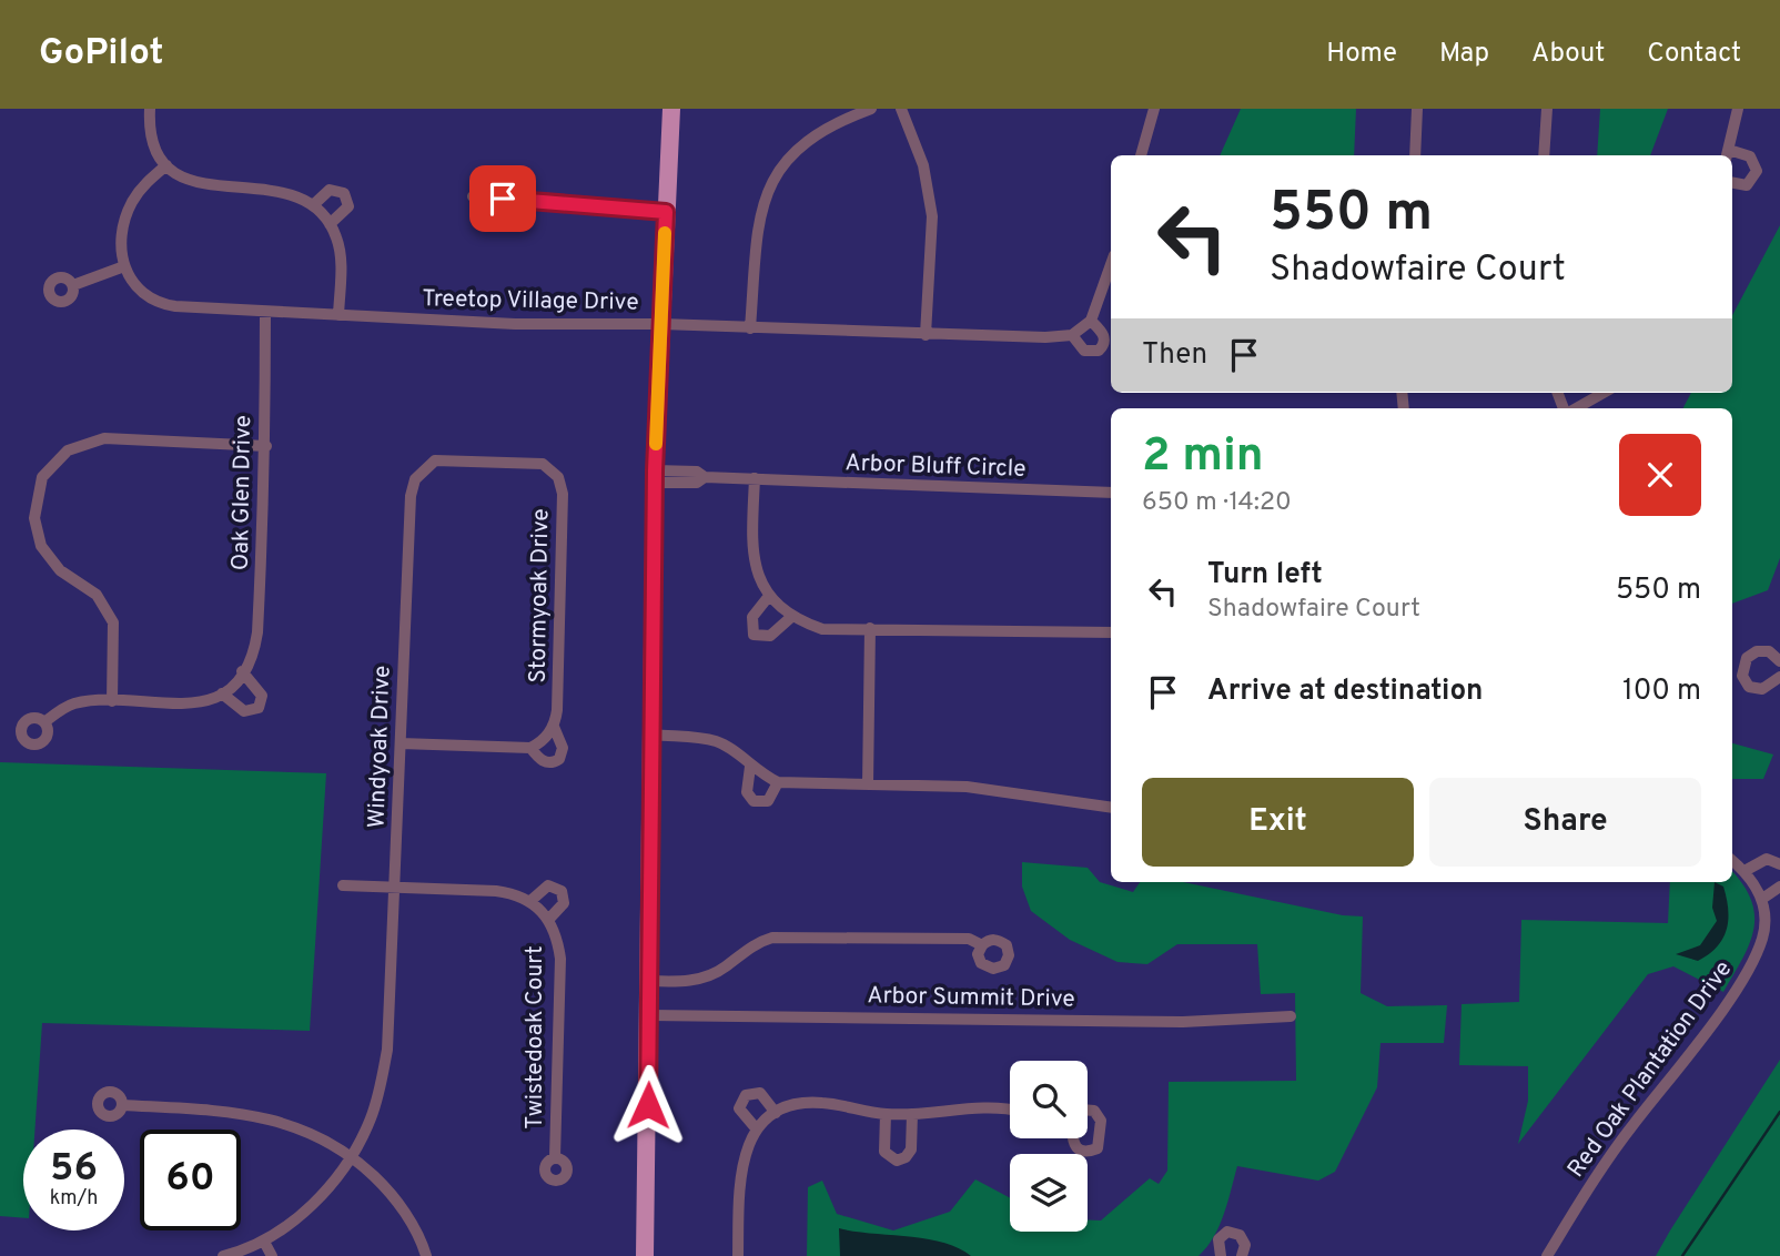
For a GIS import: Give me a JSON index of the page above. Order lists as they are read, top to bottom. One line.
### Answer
{"streets":{"street":["Treetop Village Drive","Arbor Bluff Circle","Oak Glen Drive","Stormyoak Drive","Windyoak Drive","Arbor Summit Drive","Twistedoak Court","Red Oak Plantation Drive"]},"crossings":[["Treetop Village Drive","Oak Glen Drive"],["Stormyoak Drive","Windyoak Drive"],["Windyoak Drive","Twistedoak Court"]],"page":{"header":"GoPilot","nav":["Home","Map","About","Contact"],"turn":["550 m","Shadowfaire Court"],"then":"Then","heading":["2 min","650 m · 14:20"],"list":[{"name":"Turn left","note":"Shadowfaire Court","value":"550 m"},{"name":"Arrive at destination","value":"100 m"}],"buttons":["Exit","Share"],"speed":"56 km/h","limit":"60"}}
